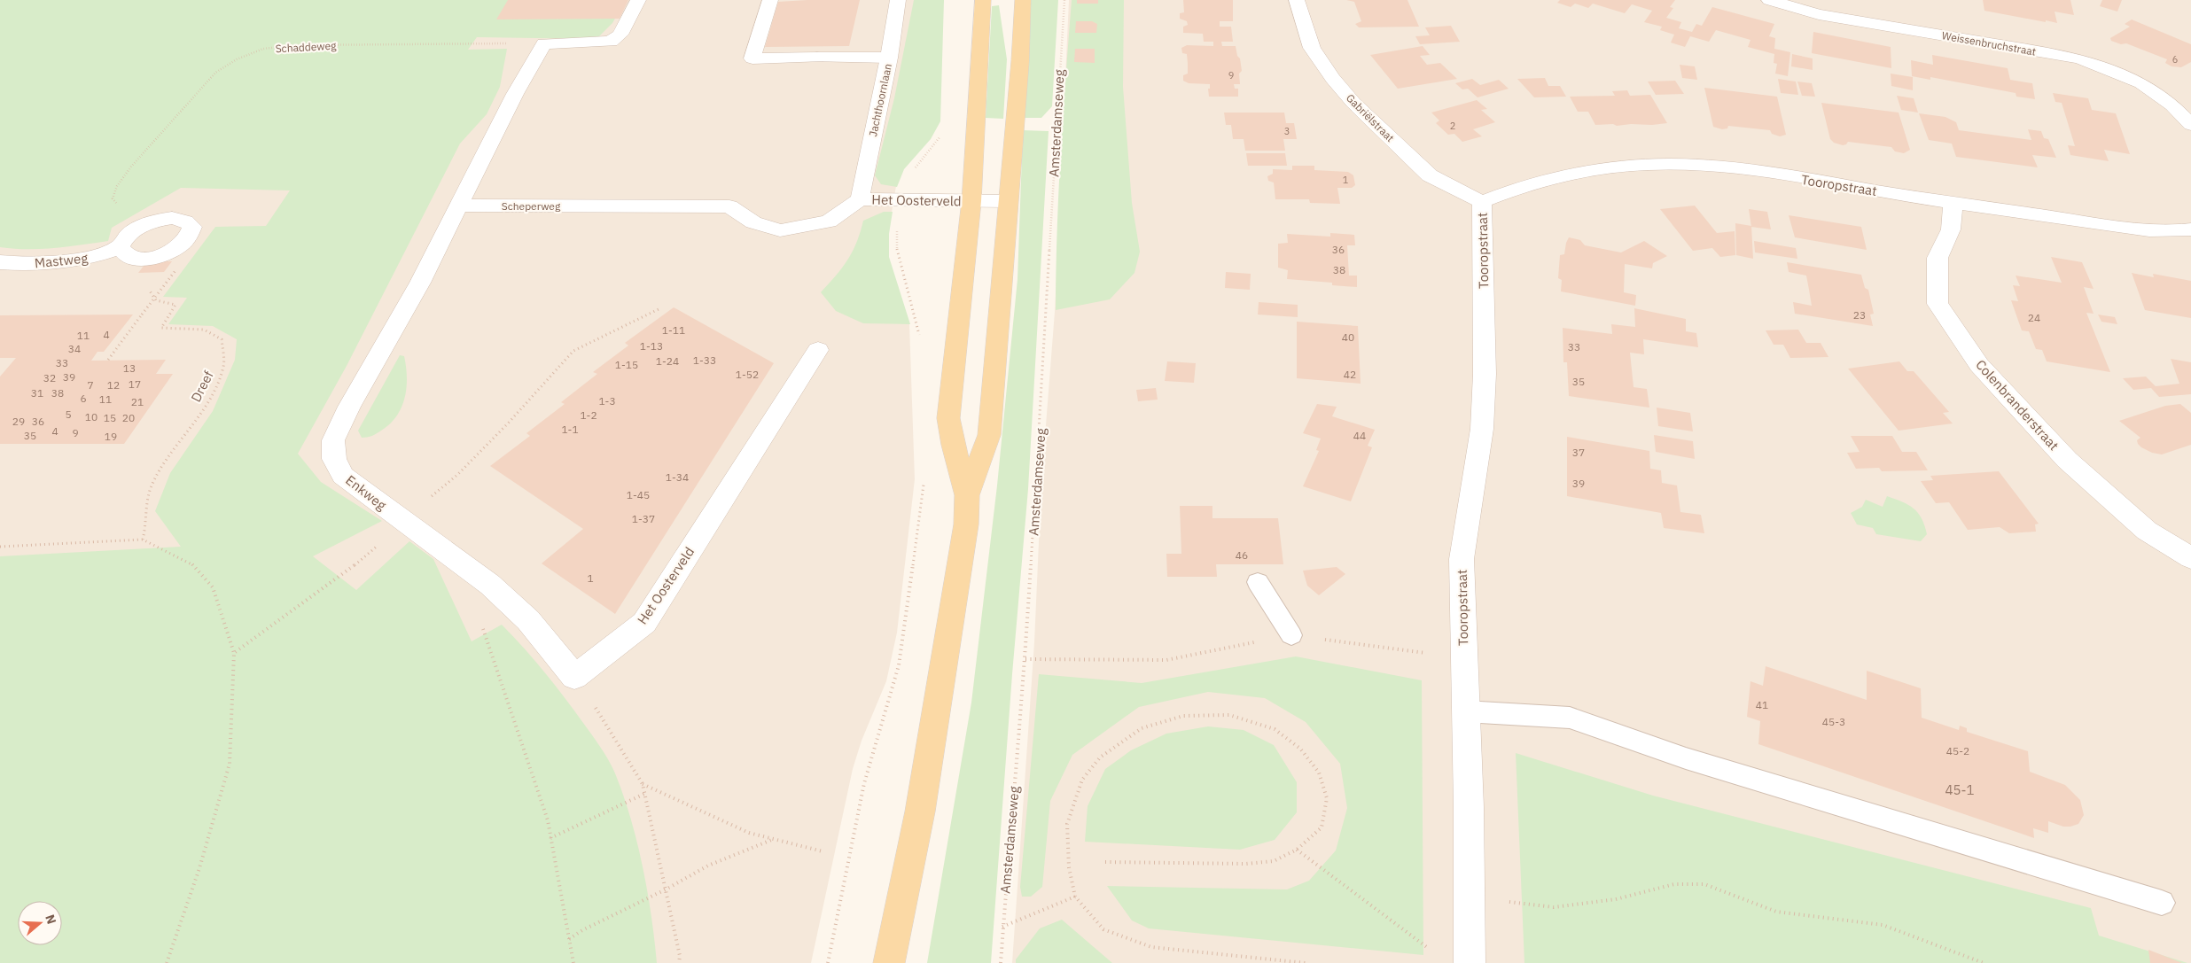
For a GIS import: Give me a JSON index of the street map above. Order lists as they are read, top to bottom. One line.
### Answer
{"streets":{"street":["Weissenbruchstraat","Jachthoornlaan","Gabriëlstraat","Tooropstraat","Het Oosterveld","Scheperweg","Mastweg","Colenbranderstraat","Enkweg"],"path":["Schaddeweg","Amsterdamseweg","Dreef"]},"crossings":[["Jachthoornlaan","Het Oosterveld"],["Gabriëlstraat","Tooropstraat"],["Tooropstraat","Colenbranderstraat"],["Het Oosterveld","Scheperweg"],["Het Oosterveld","Enkweg"],["Scheperweg","Enkweg"]],"house_numbers":["6","9","2","3","1","36","38","23","24","1-11","4","11","40","1-13","33","34","1-33","1-24","33","1-15","13","1-52","42","39","32","35","17","7","12","31","38","6","11","1-3","21","5","1-2","10","15","20","29","36","1-1","4","9","35","44","19","37","1-34","39","1-45","1-37","46","1","41","45-3","45-2","45-1"],"north":"right"}
